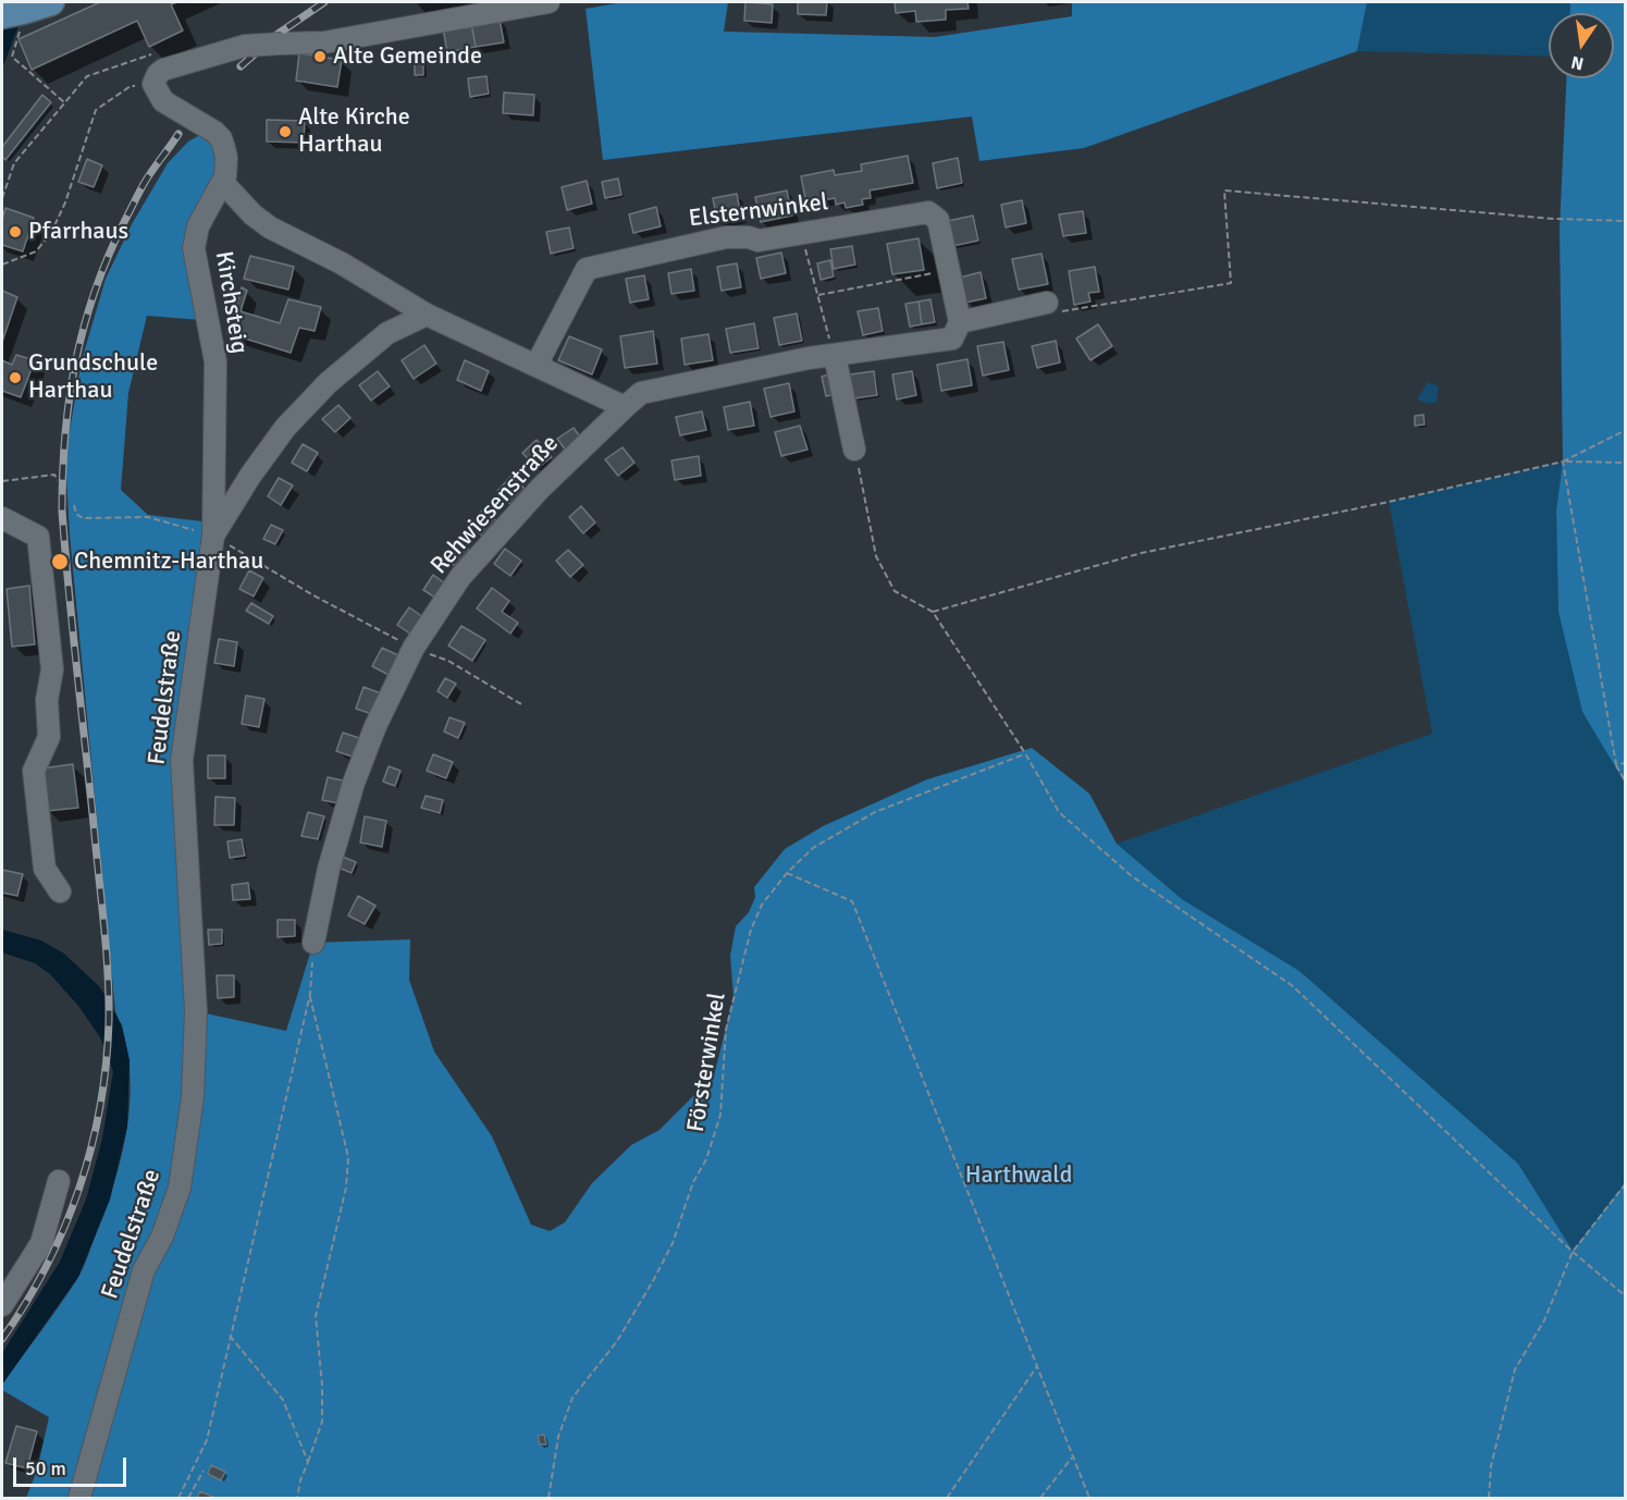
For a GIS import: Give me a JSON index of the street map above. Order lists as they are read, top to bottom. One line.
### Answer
{"streets":{"street":["Elsternwinkel","Kirchsteig","Rehwiesenstraße","Feudelstraße"],"path":["Försterwinkel"]},"crossings":[["Kirchsteig","Feudelstraße"]],"parks":["Harthwald"],"places":["Alte Gemeinde","Alte Kirche Harthau","Pfarrhaus","Grundschule Harthau","Chemnitz-Harthau"],"scale_bar":"50 m","north":"bottom"}
